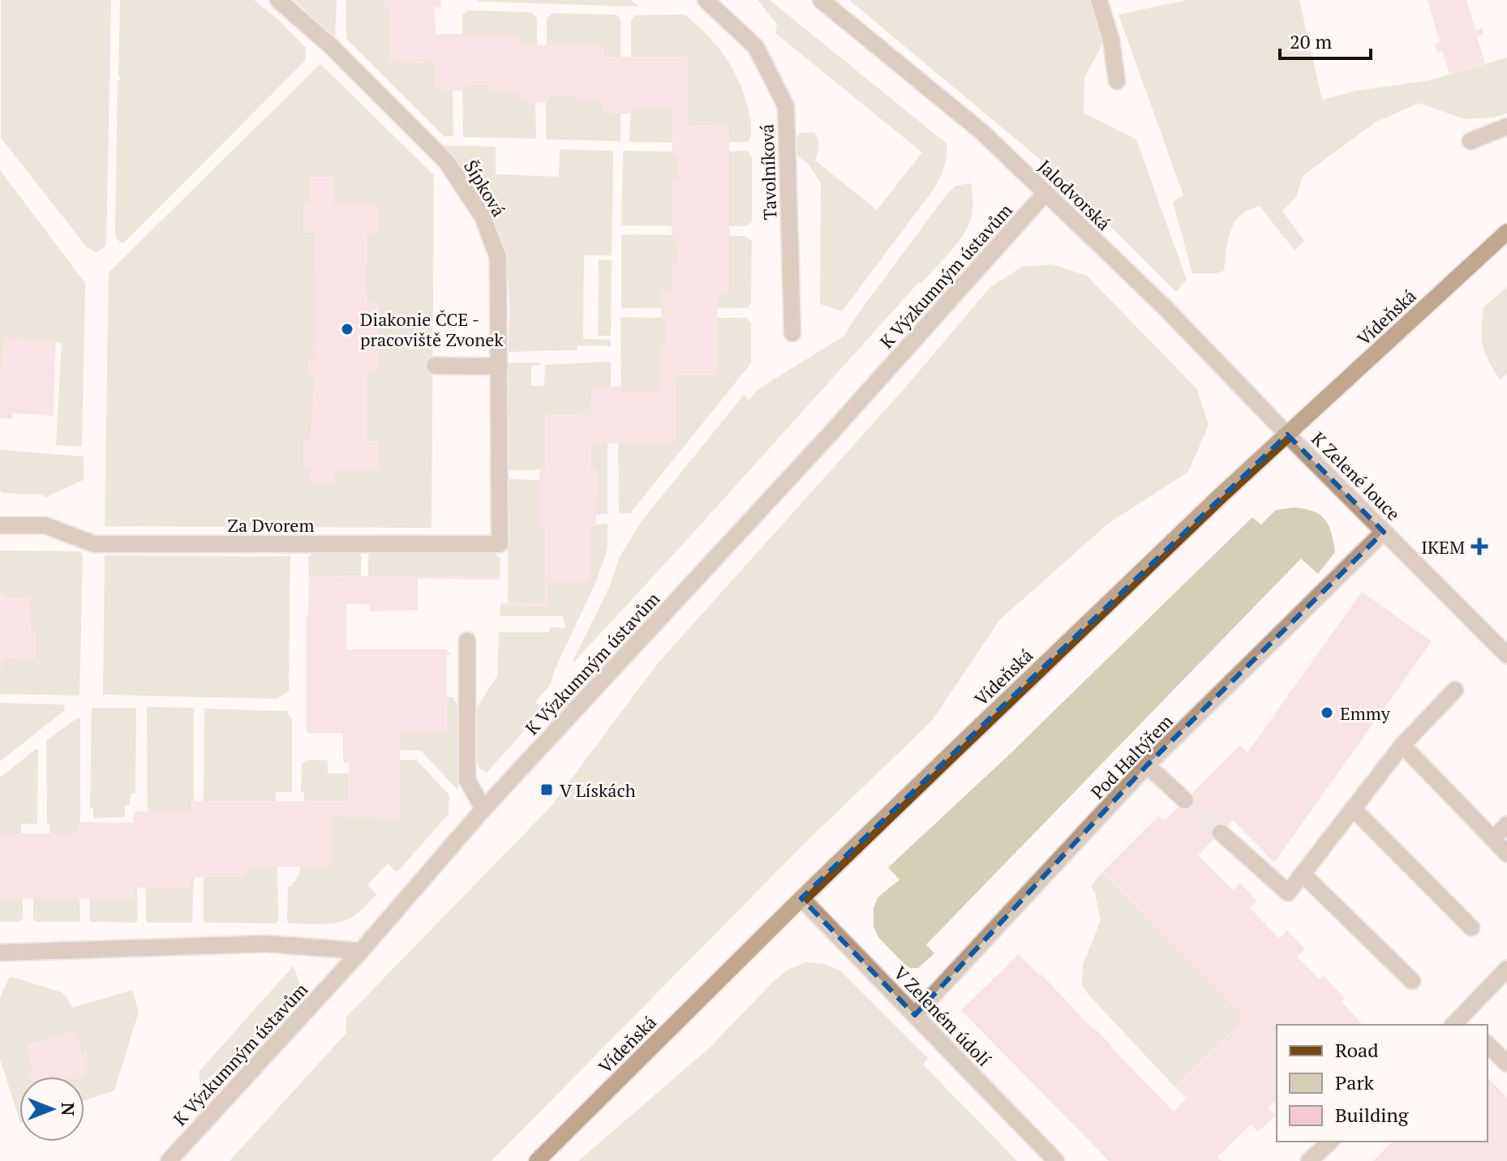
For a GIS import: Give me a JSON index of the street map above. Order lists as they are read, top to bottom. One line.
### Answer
{"streets":{"main road":["Vídeňská"],"street":["Tavolníková","Šípková","Jalodvorská","K Výzkumným ústavům","K Zelené louce","Za Dvorem","Pod Haltýřem","V Zeleném údolí"]},"crossings":[["Šípková","Za Dvorem"],["Jalodvorská","K Výzkumným ústavům"],["Jalodvorská","Vídeňská"],["Jalodvorská","K Zelené louce"],["Vídeňská","K Zelené louce"],["Vídeňská","V Zeleném údolí"],["K Zelené louce","Pod Haltýřem"],["Pod Haltýřem","V Zeleném údolí"]],"places":{"other":["Diakonie ČCE - pracoviště Zvonek","Emmy"],"health":["IKEM"],"transit":["V Lískách"]},"legend":["Road","Park","Building"],"scale_bar":"20 m","north":"right"}
